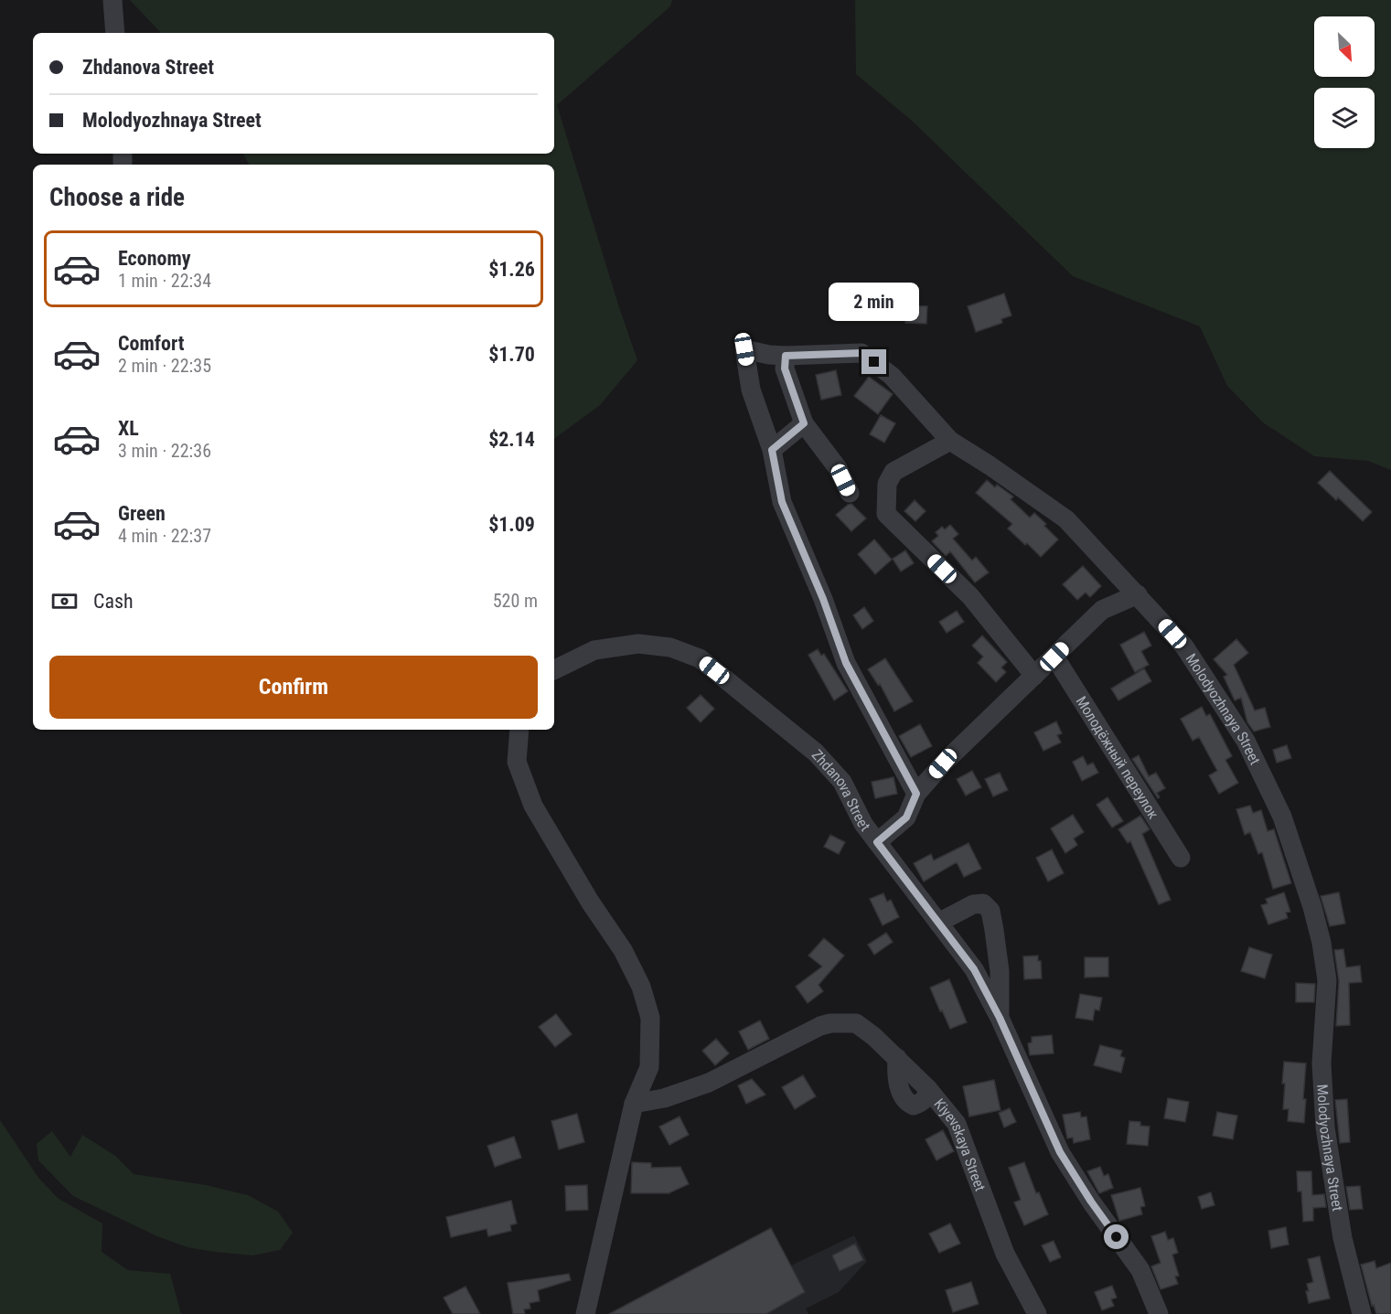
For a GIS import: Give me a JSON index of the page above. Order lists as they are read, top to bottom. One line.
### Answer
{"streets":{"street":["Molodyozhnaya Street","Молодёжный переулок","Zhdanova Street","Kiyevskaya Street"]},"north":"bottom right","page":{"banner":["Zhdanova Street","Molodyozhnaya Street"],"heading":"Choose a ride","list":[{"name":"Economy","note":"1 min · 22:34","value":"$1.26"},{"name":"Comfort","note":"2 min · 22:35","value":"$1.70"},{"name":"XL","note":"3 min · 22:36","value":"$2.14"},{"name":"Green","note":"4 min · 22:37","value":"$1.09"}],"bubble":"2 min","pay":["Cash","520 m"],"buttons":"Confirm"}}
